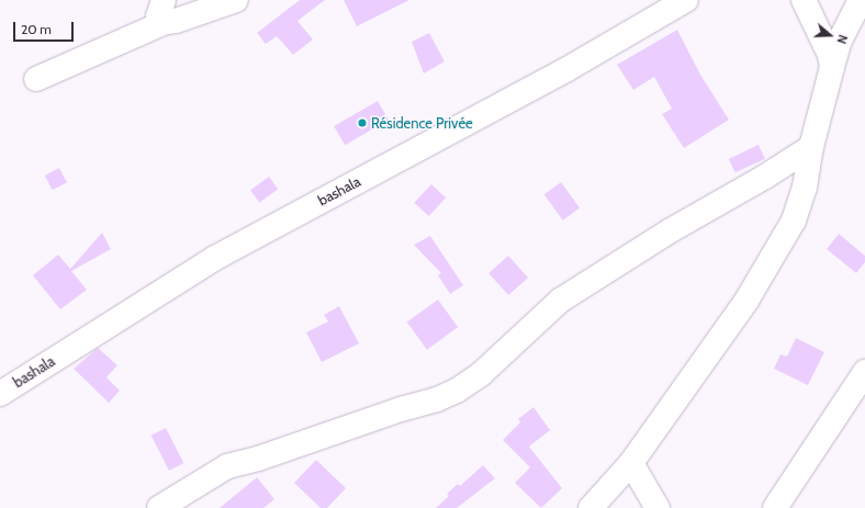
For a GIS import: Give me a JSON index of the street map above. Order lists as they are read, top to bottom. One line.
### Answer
{"streets":{"street":["bashala"]},"places":["Résidence Privée"],"scale_bar":"20 m","north":"right"}
